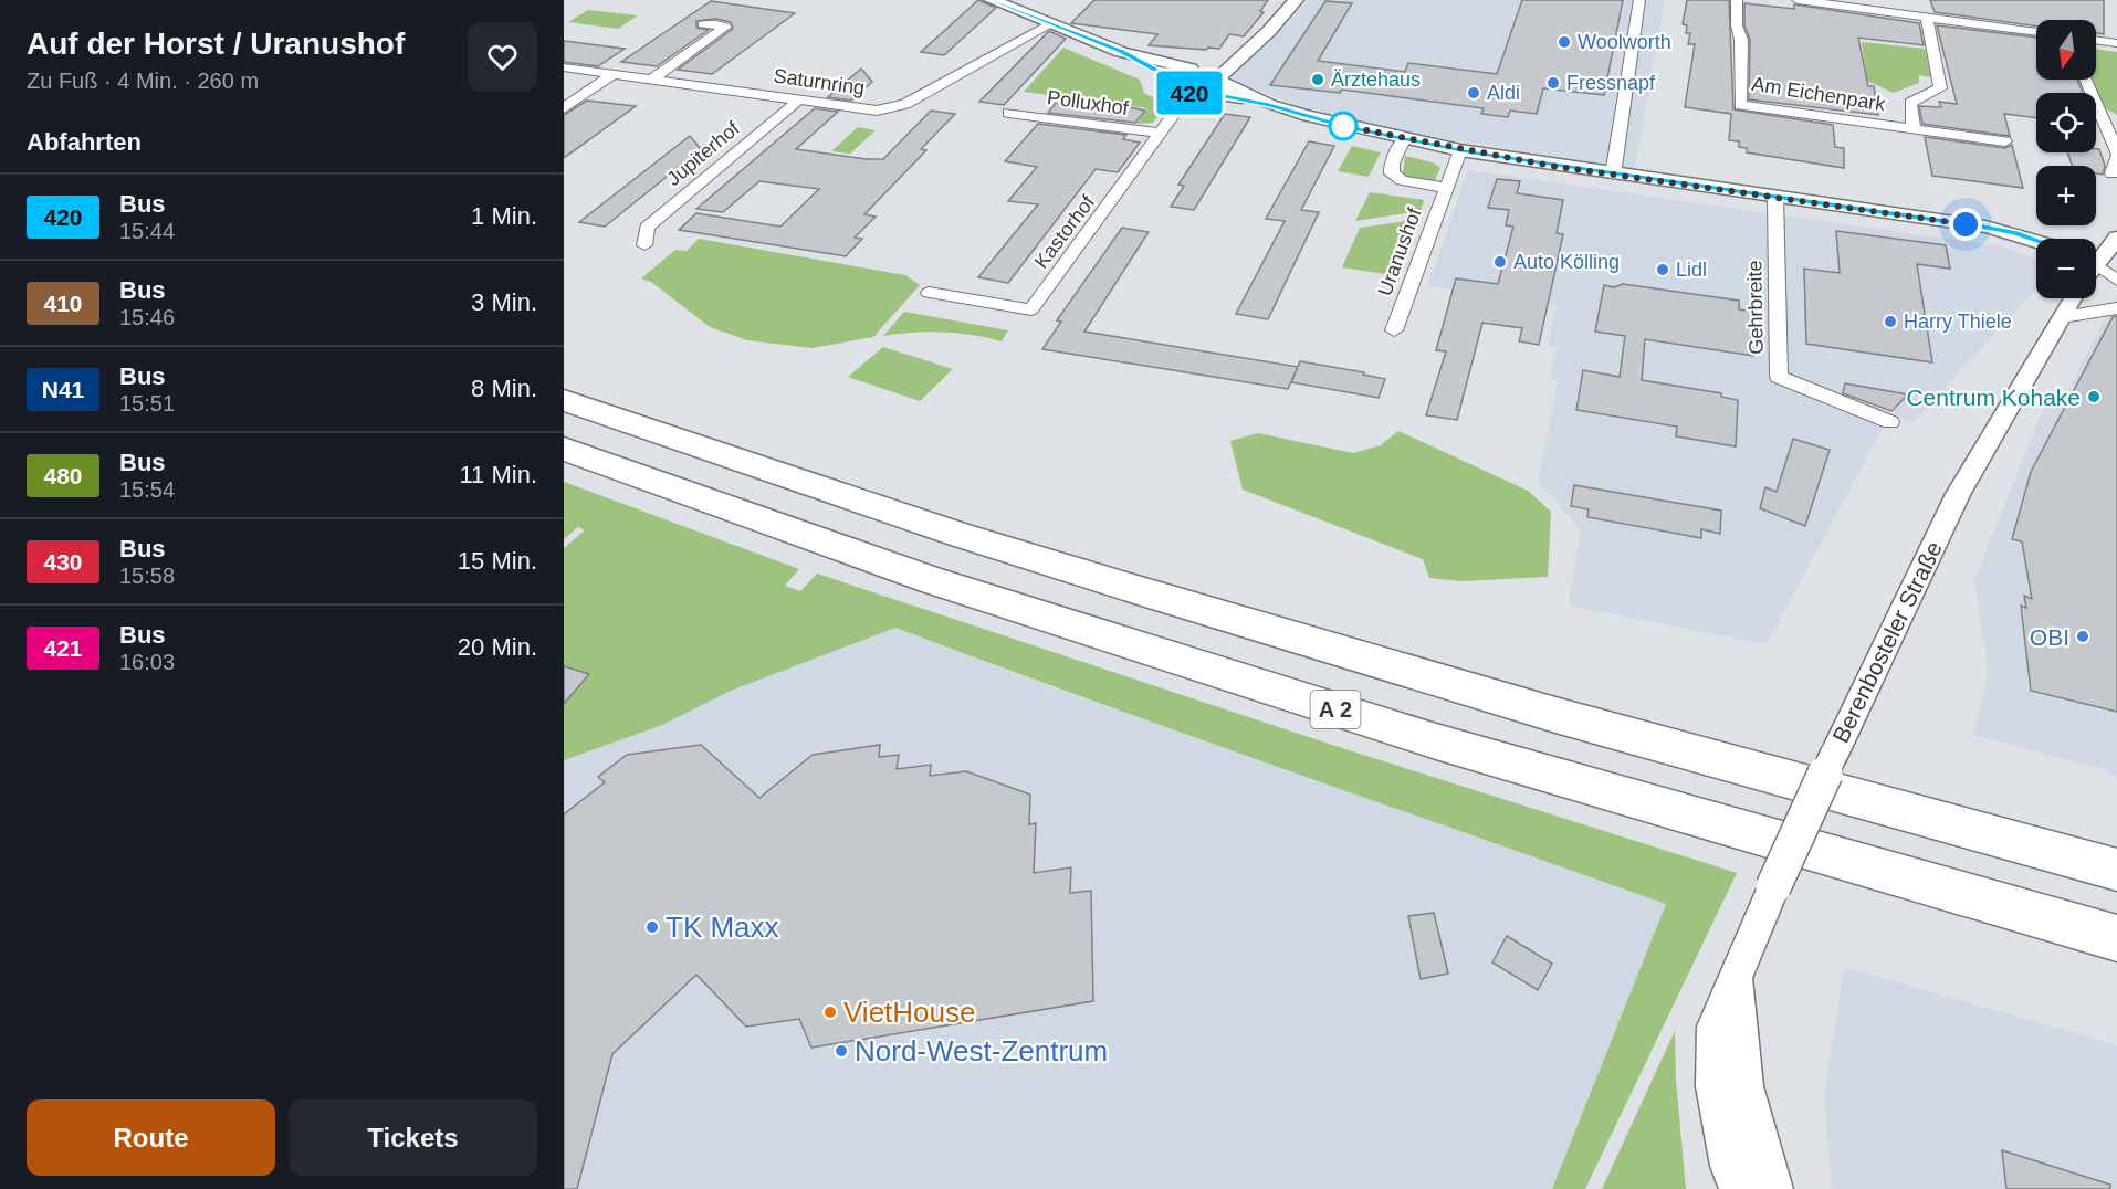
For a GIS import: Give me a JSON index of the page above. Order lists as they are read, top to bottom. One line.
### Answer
{"streets":{"highway":["A 2"],"street":["Saturnring","Am Eichenpark","Polluxhof","Jupiterhof","Kastorhof","Uranushof","Gehrbreite","Berenbosteler Straße"]},"crossings":[["Saturnring","Jupiterhof"],["Polluxhof","Kastorhof"]],"places":["Woolworth","Ärztehaus","Fressnapf","Aldi","Auto Kölling","Lidl","Harry Thiele","Centrum Kohake","OBI","TK Maxx","VietHouse","Nord-West-Zentrum"],"lines":["bus line 420"],"north":"bottom","page":{"heading":[["Auf der Horst / Uranushof","Zu Fuß · 4 Min. · 260 m"],"Abfahrten"],"on_map":"420","map_buttons":["+","−"],"list":[{"mark":"420","name":"Bus","note":"15:44","value":"1 Min."},{"mark":"410","name":"Bus","note":"15:46","value":"3 Min."},{"mark":"N41","name":"Bus","note":"15:51","value":"8 Min."},{"mark":"480","name":"Bus","note":"15:54","value":"11 Min."},{"mark":"430","name":"Bus","note":"15:58","value":"15 Min."},{"mark":"421","name":"Bus","note":"16:03","value":"20 Min."}],"buttons":["Route","Tickets"]}}
